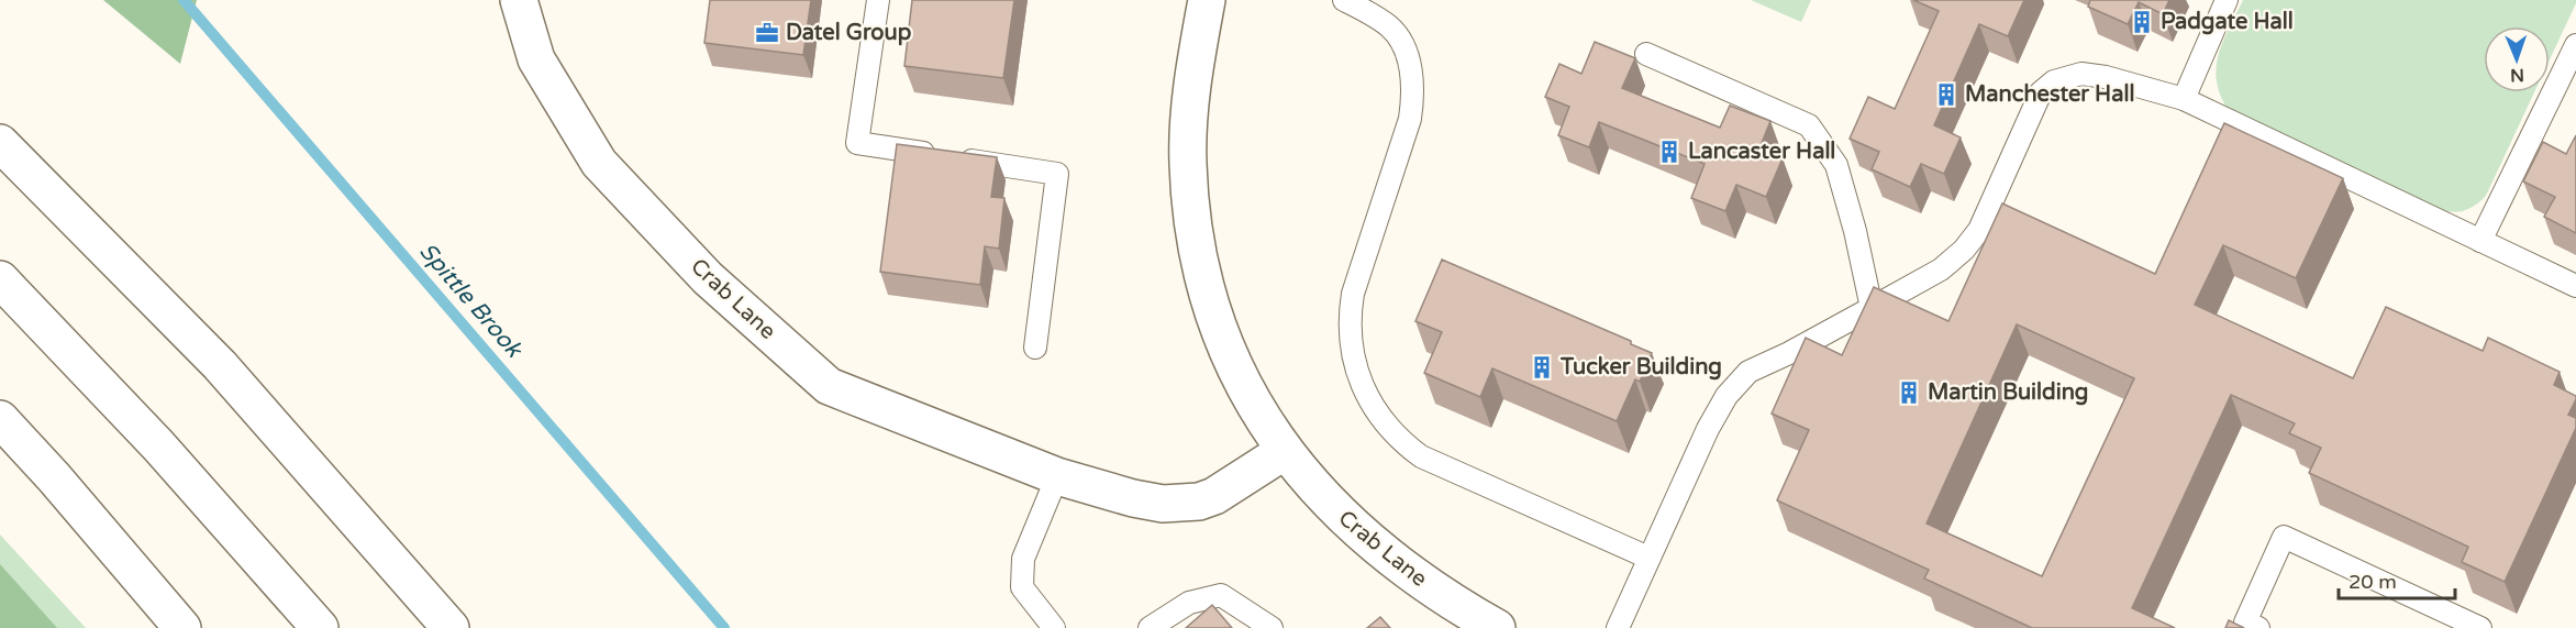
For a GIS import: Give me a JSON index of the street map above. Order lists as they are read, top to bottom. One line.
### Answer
{"streets":{"main road":["Crab Lane"]},"water":["Spittle Brook"],"places":{"building":["Padgate Hall","Manchester Hall","Lancaster Hall","Tucker Building","Martin Building"],"office":["Datel Group"]},"scale_bar":"20 m","north":"bottom"}
